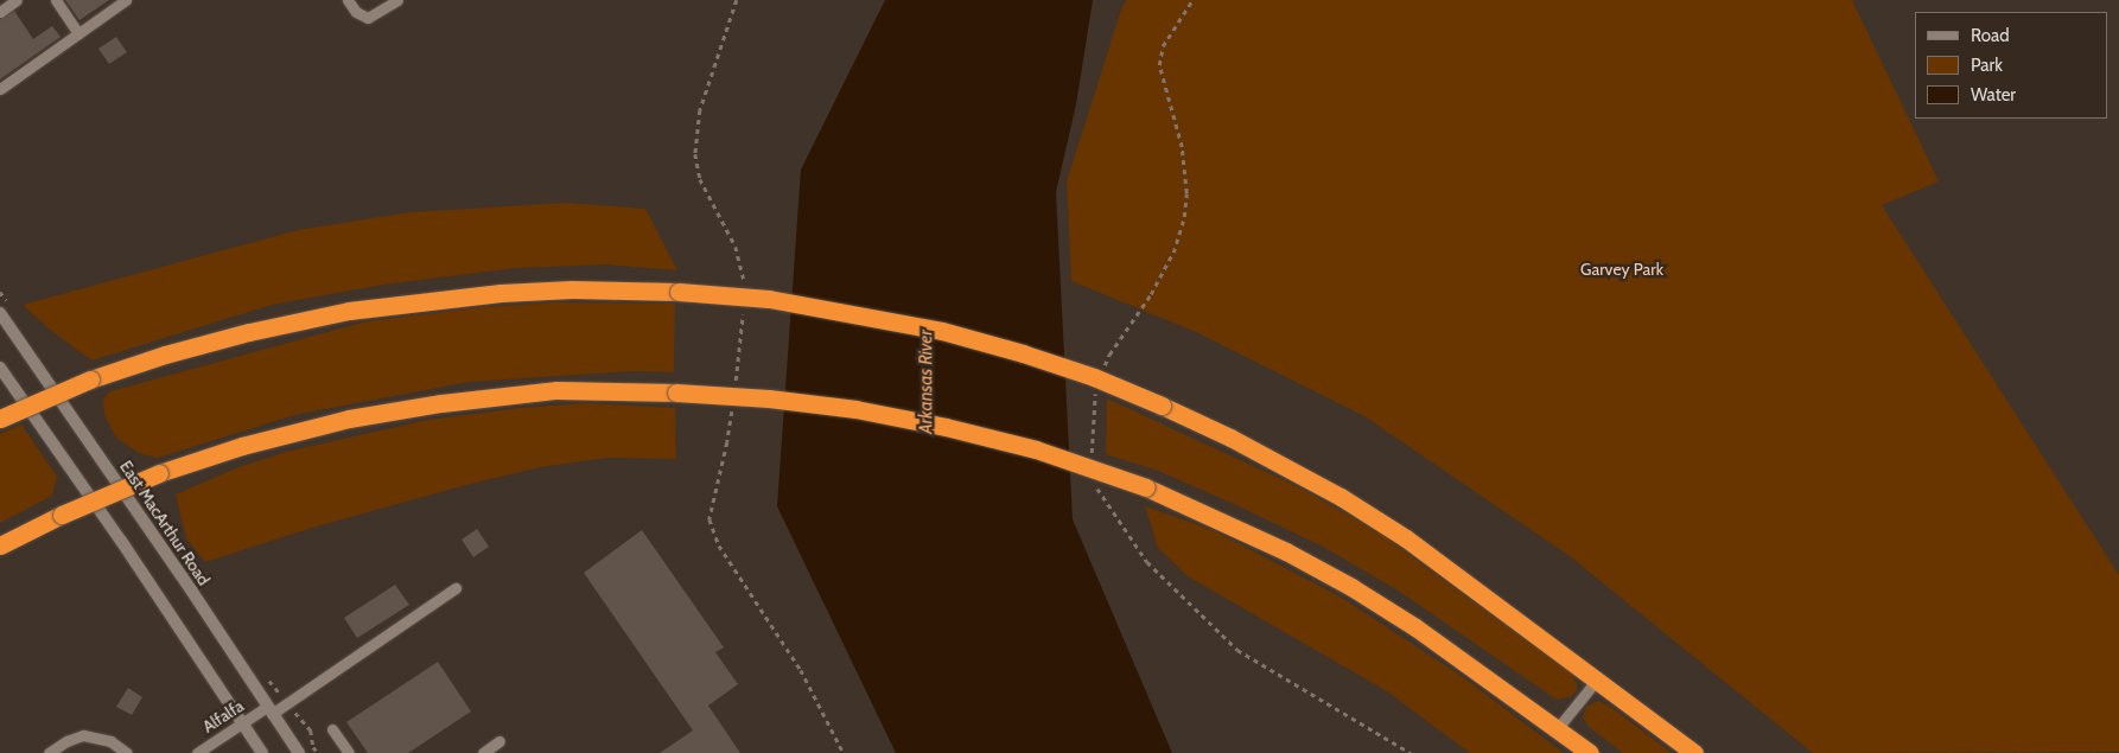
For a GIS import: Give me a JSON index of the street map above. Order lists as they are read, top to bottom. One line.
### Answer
{"streets":{"street":["East MacArthur Road"],"lane":["Alfalfa"]},"crossings":[["East MacArthur Road","Alfalfa"]],"water":["Arkansas River"],"parks":["Garvey Park"],"legend":["Road","Park","Water"]}
